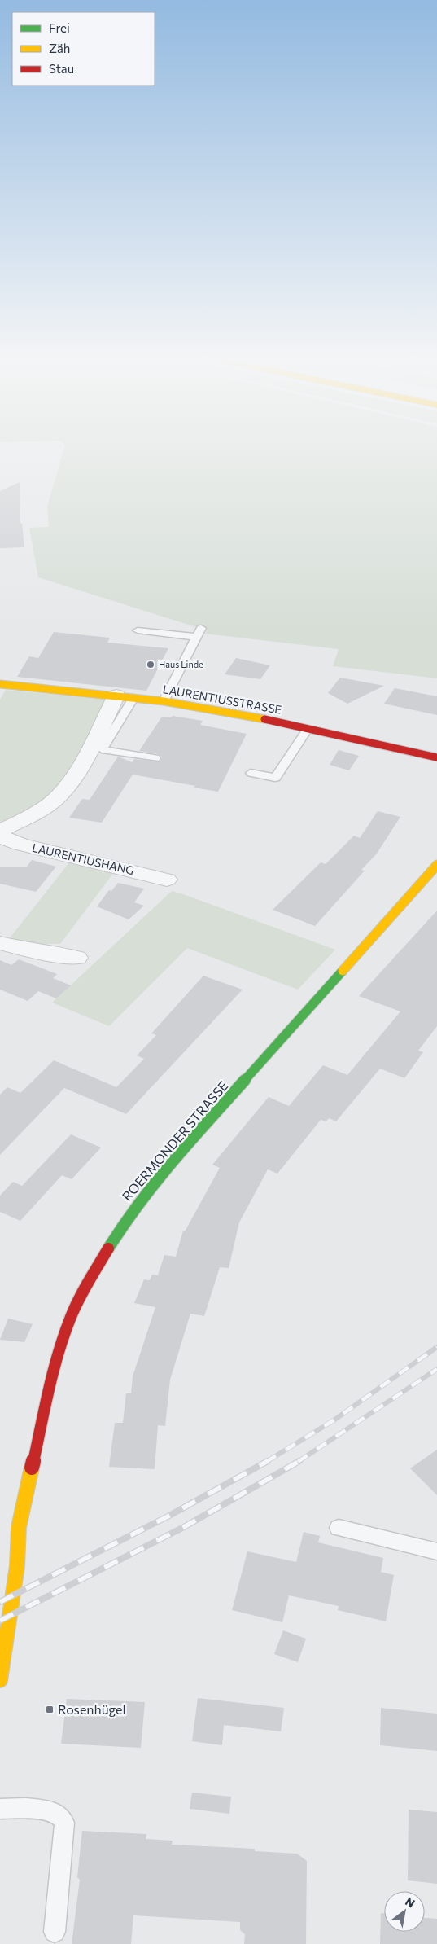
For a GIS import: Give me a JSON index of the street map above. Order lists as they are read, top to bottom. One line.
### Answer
{"streets":{"main road":["LAURENTIUSSTRASSE","ROERMONDER STRASSE"],"street":["LAURENTIUSHANG"]},"places":{"other":["Haus Linde"],"transit":["Rosenhügel"]},"legend":["Frei","Zäh","Stau"],"north":"top right"}
